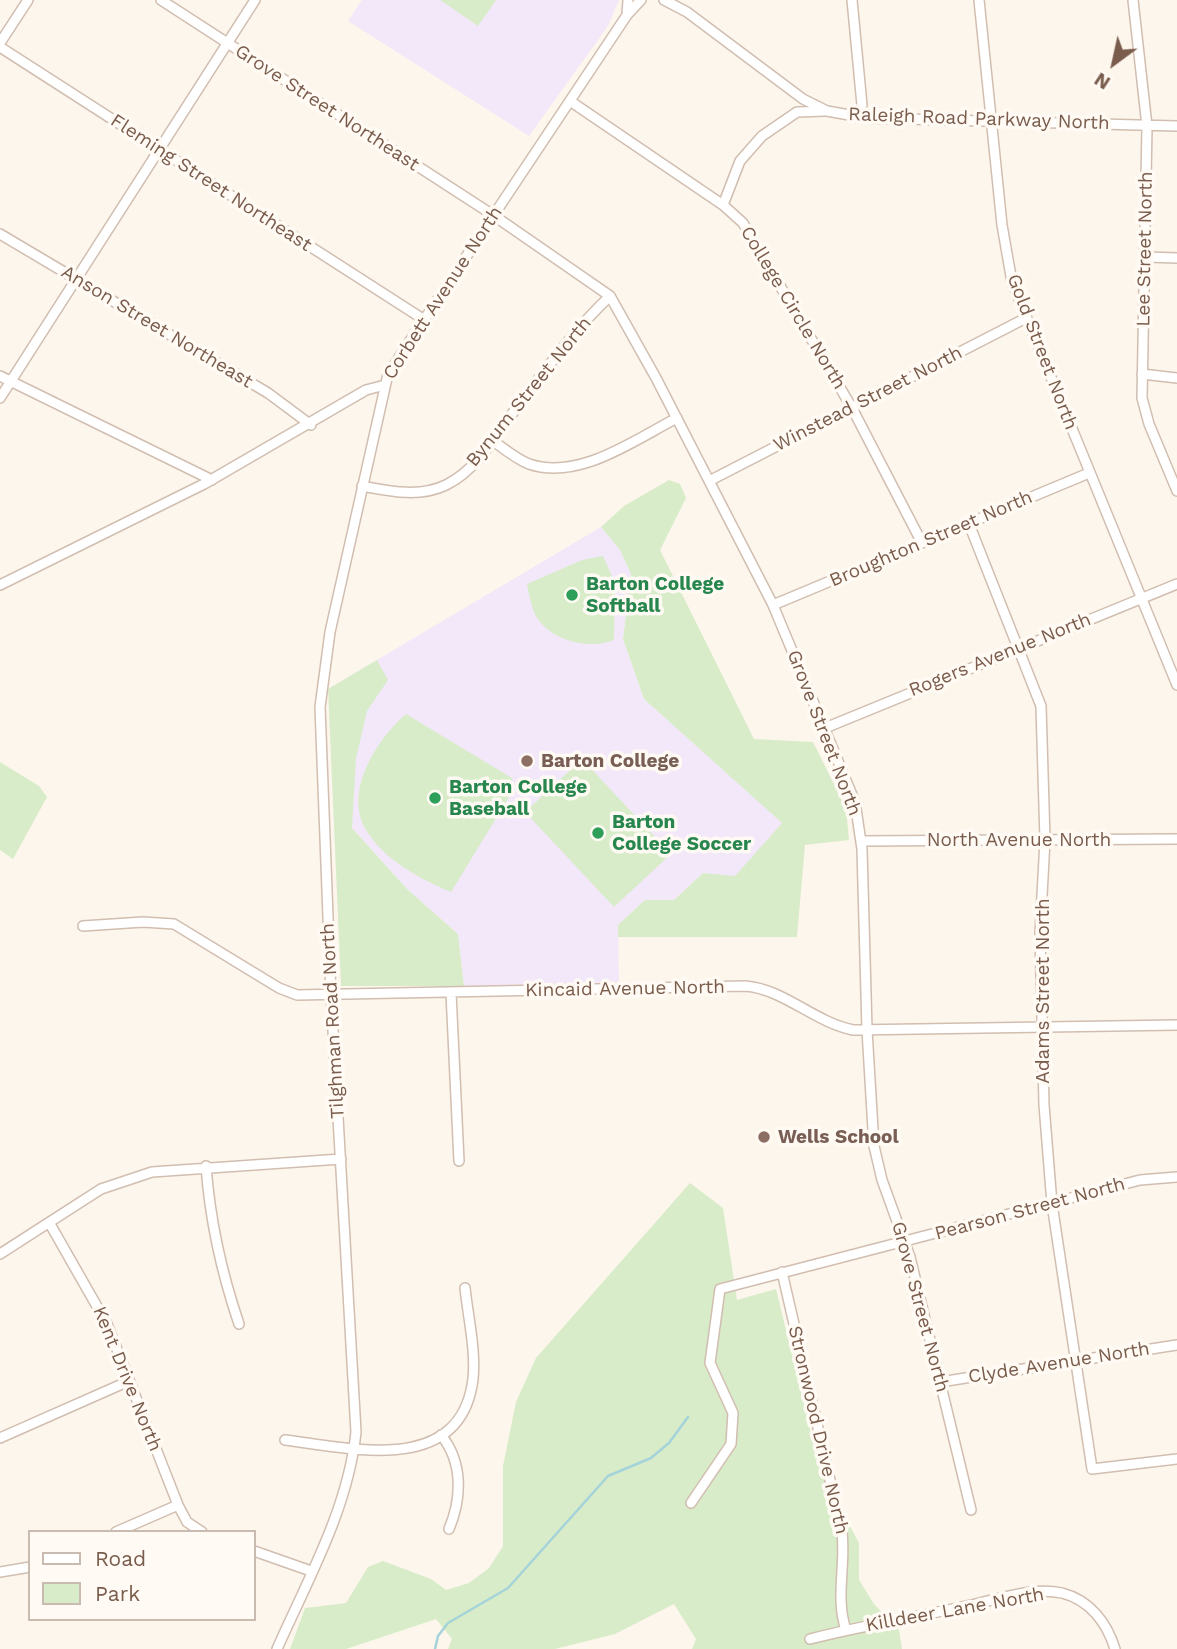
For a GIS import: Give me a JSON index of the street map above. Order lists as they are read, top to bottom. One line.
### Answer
{"streets":{"street":["Grove Street Northeast","Raleigh Road Parkway North","Fleming Street Northeast","Lee Street North","Corbett Avenue North","College Circle North","Anson Street Northeast","Gold Street North","Bynum Street North","Winstead Street North","Broughton Street North","Rogers Avenue North","Grove Street North","North Avenue North","Kincaid Avenue North","Adams Street North","Tilghman Road North","Pearson Street North","Clyde Avenue North","Kent Drive North","Stronwood Drive North","Killdeer Lane North"]},"crossings":[["Grove Street Northeast","Corbett Avenue North"],["Grove Street Northeast","Grove Street North"],["Raleigh Road Parkway North","Lee Street North"],["Raleigh Road Parkway North","Gold Street North"],["Fleming Street Northeast","Corbett Avenue North"],["Corbett Avenue North","College Circle North"],["Corbett Avenue North","Anson Street Northeast"],["Corbett Avenue North","Grove Street North"],["Corbett Avenue North","Tilghman Road North"],["College Circle North","Winstead Street North"],["College Circle North","Broughton Street North"],["Gold Street North","Winstead Street North"],["Gold Street North","Broughton Street North"],["Gold Street North","Rogers Avenue North"],["Bynum Street North","Grove Street North"],["Bynum Street North","Tilghman Road North"],["Winstead Street North","Grove Street North"],["Broughton Street North","Grove Street North"],["Broughton Street North","Adams Street North"],["Rogers Avenue North","Grove Street North"],["Rogers Avenue North","Adams Street North"],["Grove Street North","North Avenue North"],["Grove Street North","Kincaid Avenue North"],["Grove Street North","Pearson Street North"],["Grove Street North","Clyde Avenue North"],["North Avenue North","Adams Street North"],["Kincaid Avenue North","Adams Street North"],["Kincaid Avenue North","Tilghman Road North"],["Adams Street North","Pearson Street North"],["Adams Street North","Clyde Avenue North"],["Pearson Street North","Stronwood Drive North"],["Stronwood Drive North","Killdeer Lane North"]],"places":["Barton College Softball","Barton College","Barton College Baseball","Barton College Soccer","Wells School"],"legend":["Road","Park"],"north":"bottom left"}
